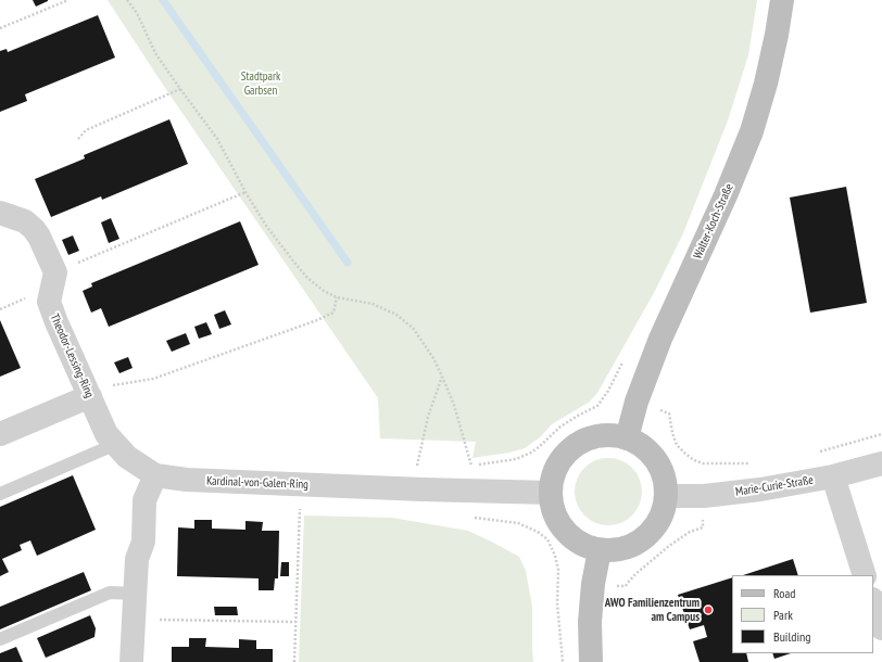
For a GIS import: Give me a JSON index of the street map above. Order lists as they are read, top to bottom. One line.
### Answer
{"streets":{"street":["Walter-Koch-Straße","Theodor-Lessing-Ring","Kardinal-von-Galen-Ring","Marie-Curie-Straße"]},"crossings":[["Walter-Koch-Straße","Kardinal-von-Galen-Ring"],["Walter-Koch-Straße","Marie-Curie-Straße"],["Theodor-Lessing-Ring","Kardinal-von-Galen-Ring"],["Kardinal-von-Galen-Ring","Marie-Curie-Straße"]],"parks":["Stadtpark Garbsen"],"places":["AWO Familienzentrum am Campus"],"legend":["Road","Park","Building"]}
